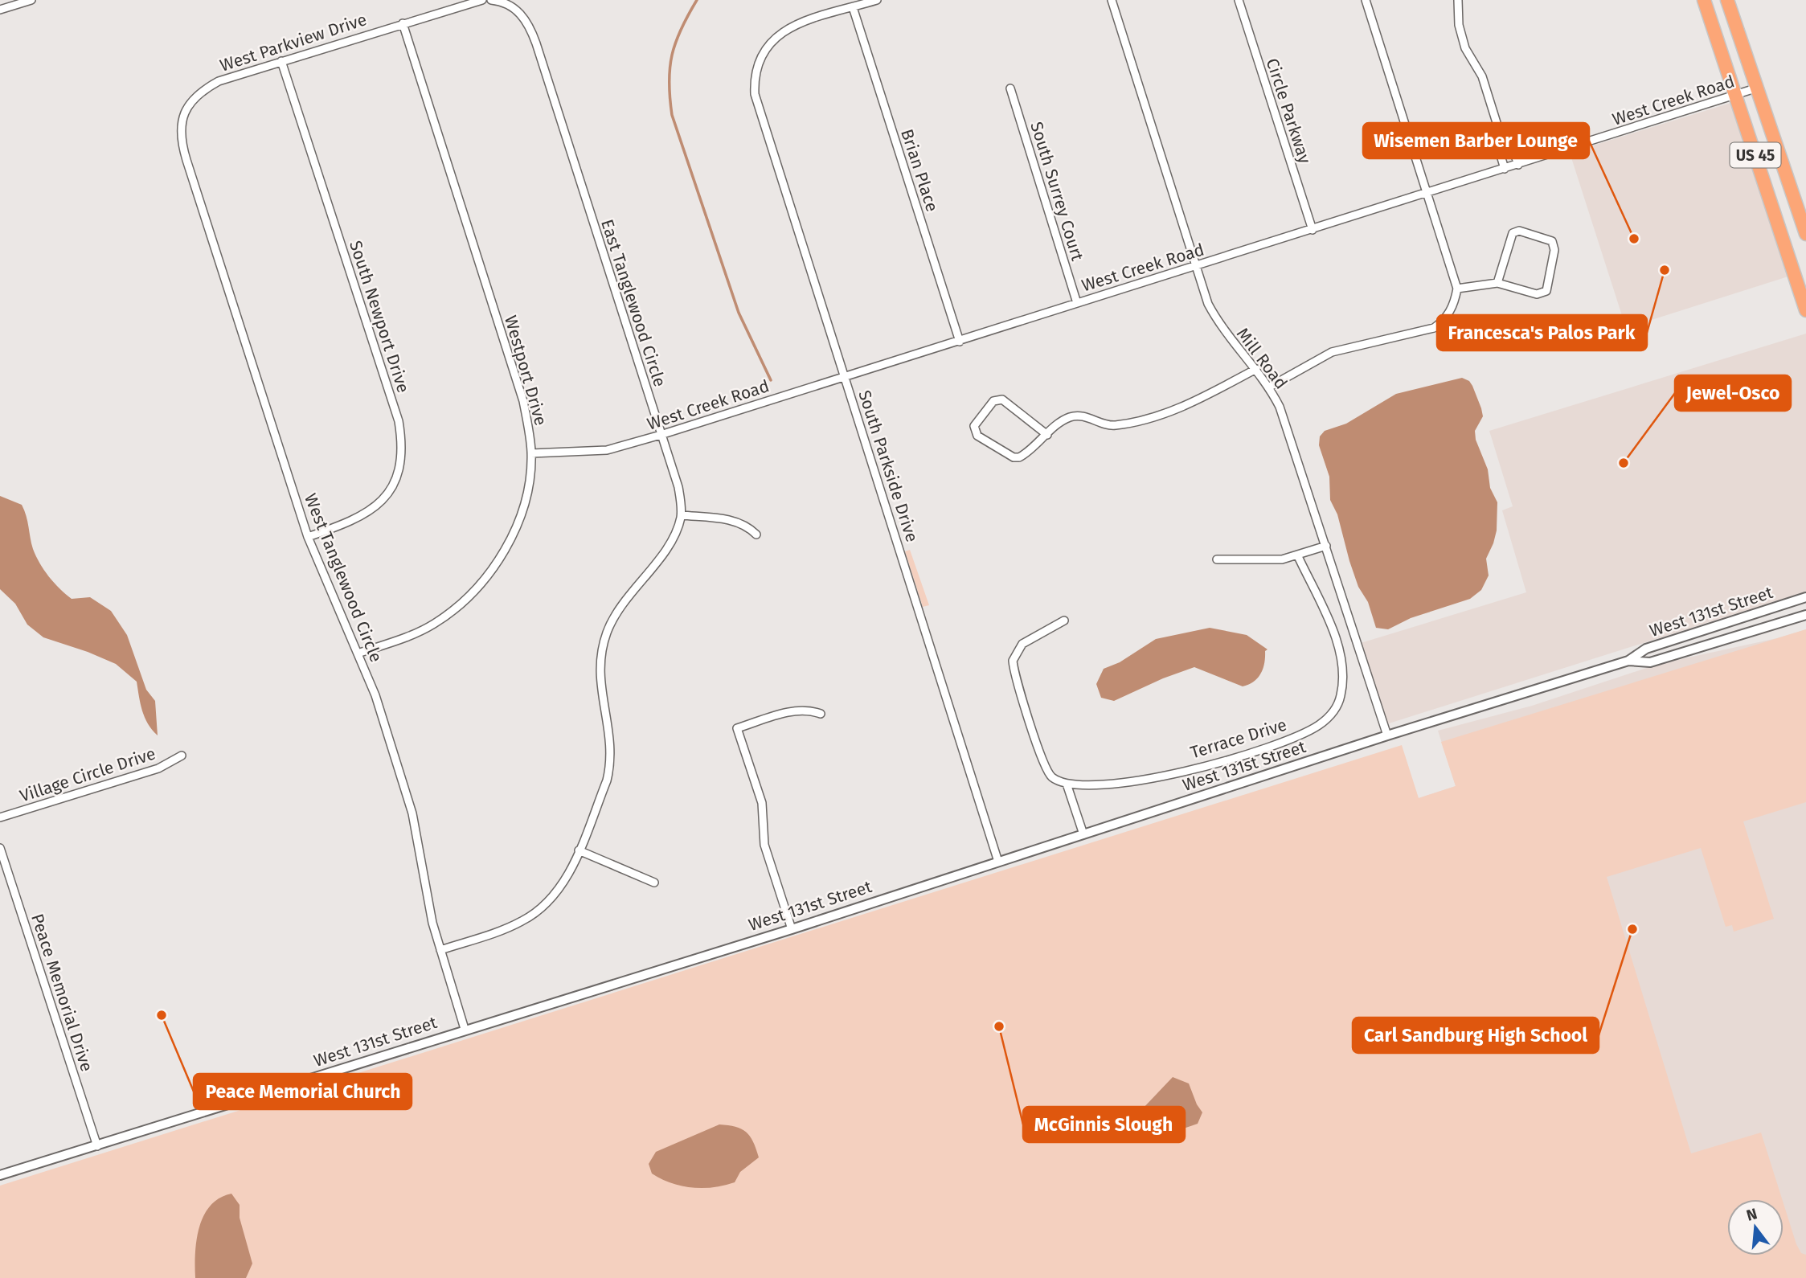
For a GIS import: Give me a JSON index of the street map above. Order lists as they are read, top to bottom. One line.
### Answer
{"streets":{"highway":["US 45"],"street":["West Parkview Drive","West Creek Road","Circle Parkway","Brian Place","South Surrey Court","East Tanglewood Circle","South Newport Drive","Mill Road","Westport Drive","South Parkside Drive","West Tanglewood Circle","West 131st Street","Terrace Drive","Village Circle Drive","Peace Memorial Drive"]},"crossings":[["West Parkview Drive","South Newport Drive"],["West Parkview Drive","Westport Drive"],["West Parkview Drive","West Tanglewood Circle"],["West Creek Road","Circle Parkway"],["West Creek Road","US 45"],["West Creek Road","Brian Place"],["West Creek Road","South Surrey Court"],["West Creek Road","East Tanglewood Circle"],["West Creek Road","Mill Road"],["West Creek Road","Westport Drive"],["West Creek Road","South Parkside Drive"],["Brian Place","South Parkside Drive"],["East Tanglewood Circle","West Tanglewood Circle"],["South Newport Drive","West Tanglewood Circle"],["Mill Road","West 131st Street"],["Westport Drive","West Tanglewood Circle"],["South Parkside Drive","West 131st Street"],["West Tanglewood Circle","West 131st Street"],["West 131st Street","Peace Memorial Drive"]],"places":["Wisemen Barber Lounge","Francesca's Palos Park","Jewel-Osco","Carl Sandburg High School","Peace Memorial Church","McGinnis Slough"],"north":"top"}
